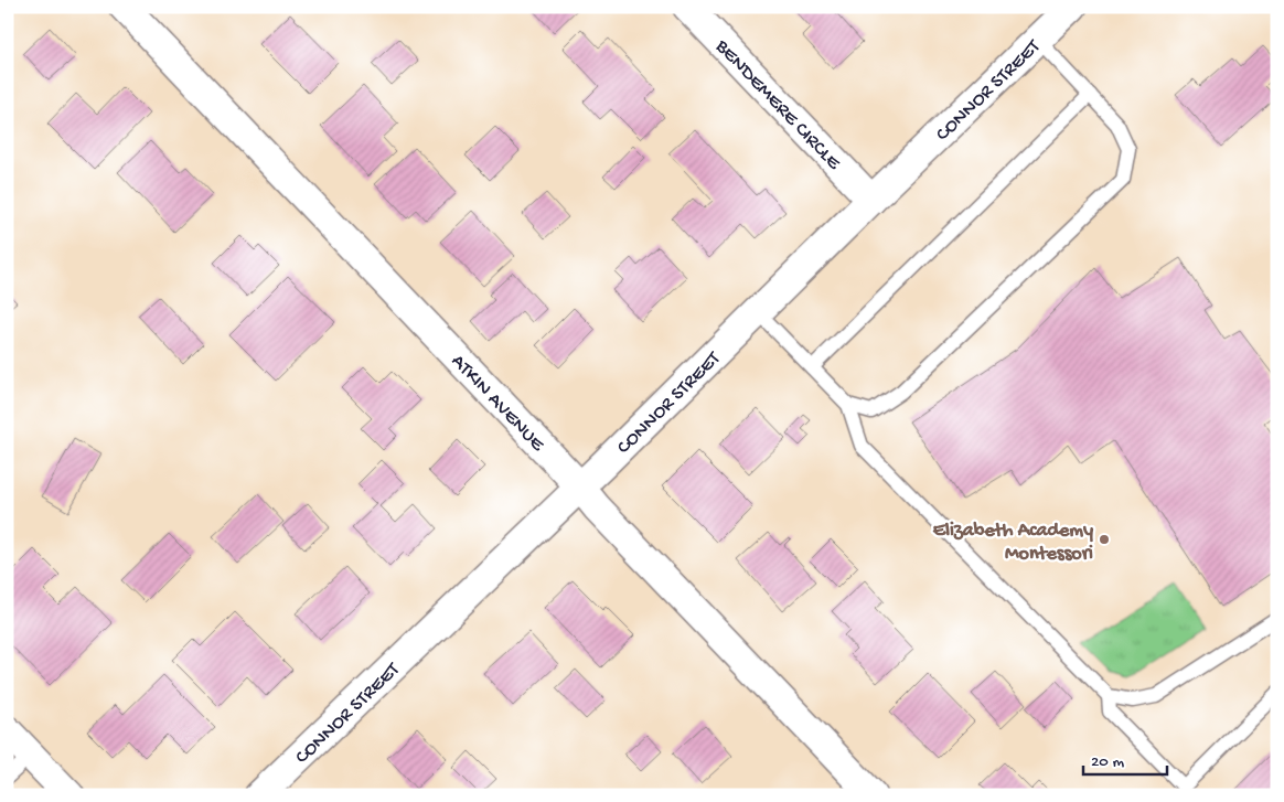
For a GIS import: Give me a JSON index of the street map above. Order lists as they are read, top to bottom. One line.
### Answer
{"streets":{"street":["CONNOR STREET","BENDEMERE CIRCLE","ATKIN AVENUE"]},"crossings":[["CONNOR STREET","BENDEMERE CIRCLE"],["CONNOR STREET","ATKIN AVENUE"]],"places":["Elizabeth Academy Montessori"],"scale_bar":"20 m"}
